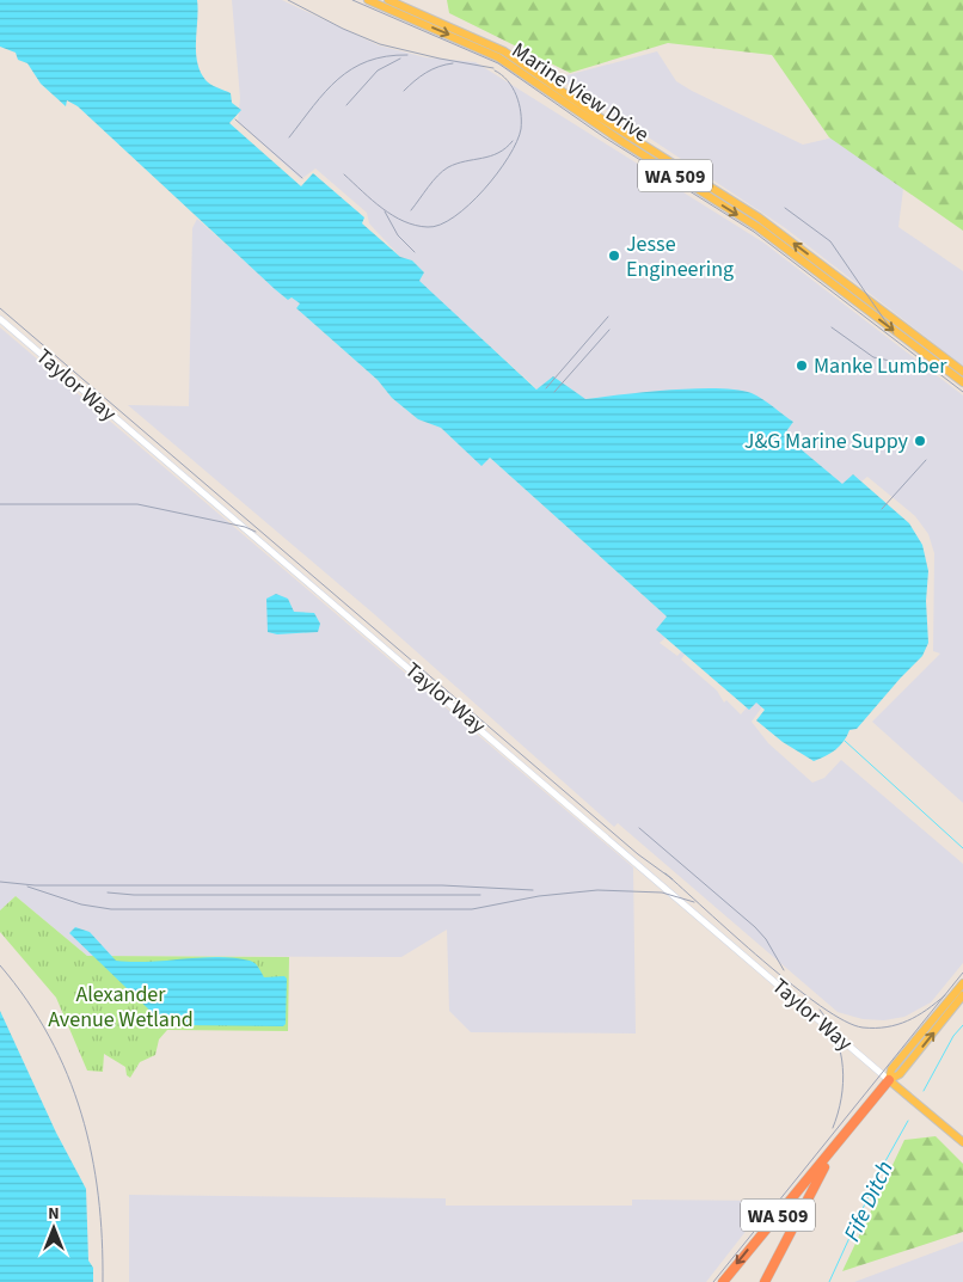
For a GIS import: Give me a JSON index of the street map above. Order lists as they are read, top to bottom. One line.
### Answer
{"streets":{"highway":["WA 509"],"main road":["Marine View Drive"],"street":["Taylor Way"]},"crossings":[["WA 509","Taylor Way"]],"water":["Fife Ditch"],"parks":["Alexander Avenue Wetland"],"places":["Jesse Engineering","Manke Lumber","J&G Marine Suppy"],"north":"top"}
